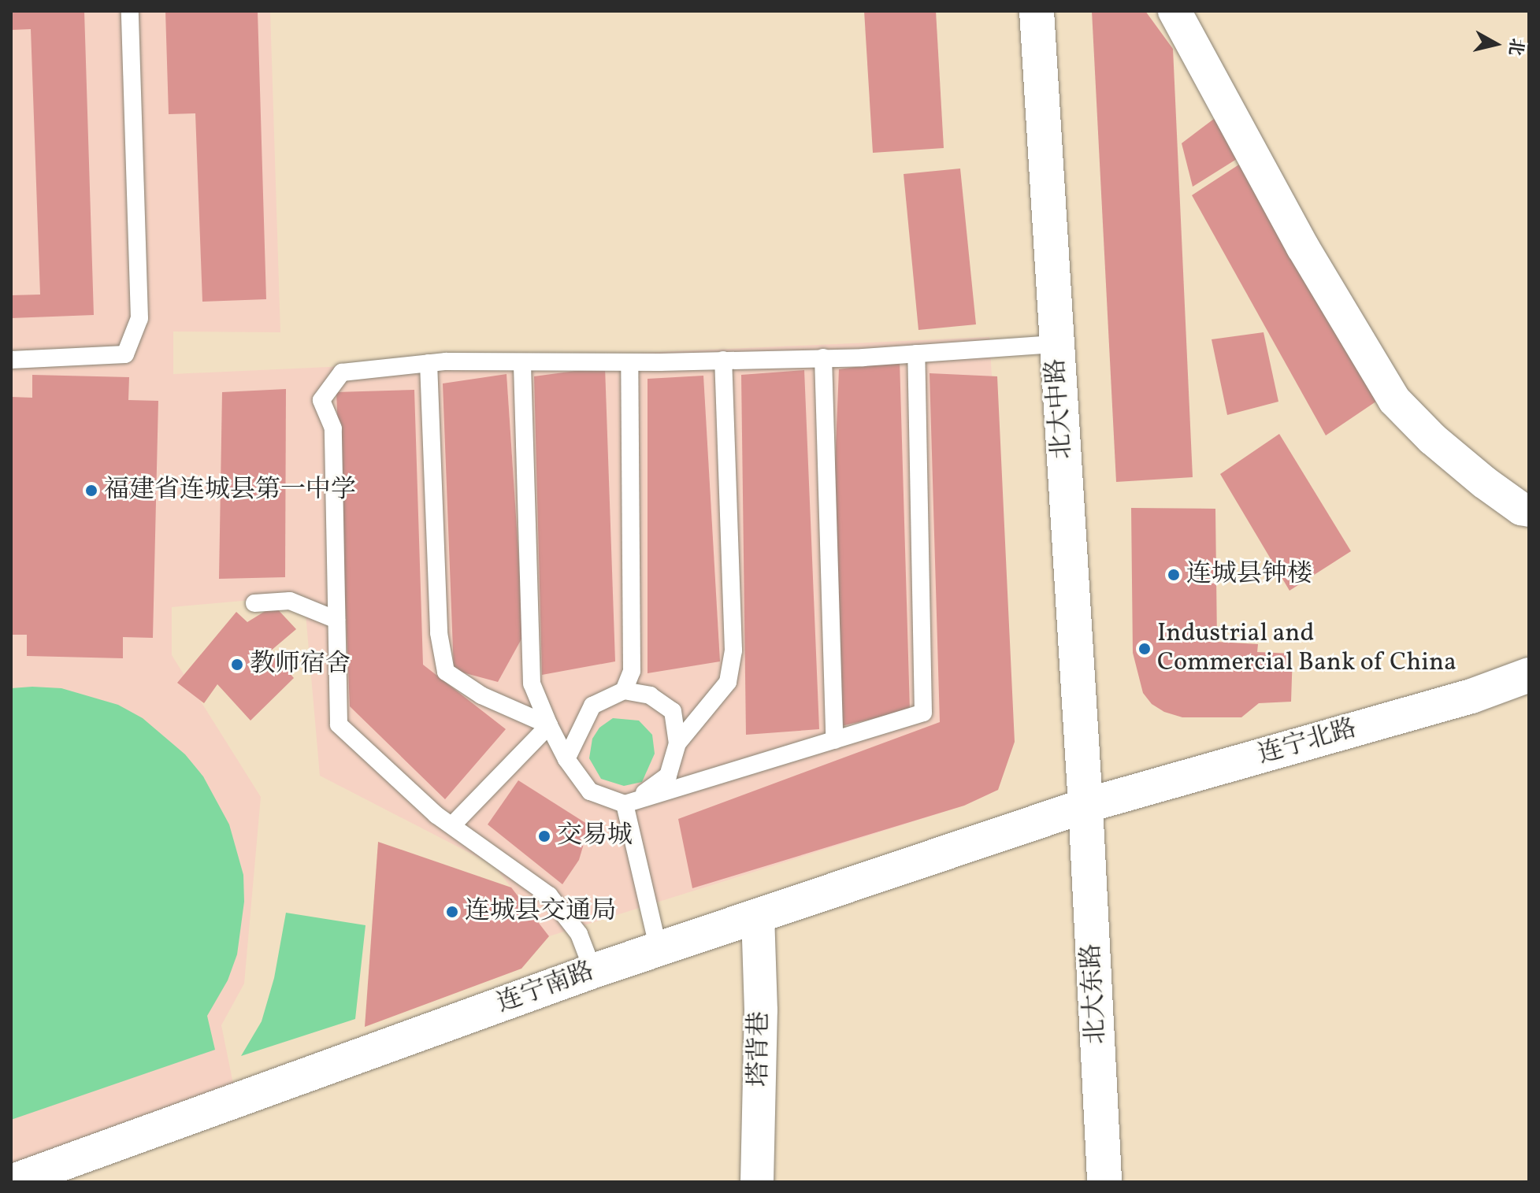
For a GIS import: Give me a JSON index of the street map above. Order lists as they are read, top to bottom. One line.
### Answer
{"streets":{"street":["北大中路","连宁北路","连宁南路","北大东路","塔背巷"]},"crossings":[["北大中路","连宁北路"],["北大中路","连宁南路"],["北大中路","北大东路"],["连宁北路","连宁南路"],["连宁北路","北大东路"],["连宁南路","北大东路"],["连宁南路","塔背巷"]],"places":["福建省连城县第一中学","连城县钟楼","Industrial and Commercial Bank of China","教师宿舍","交易城","连城县交通局"],"north":"right"}
